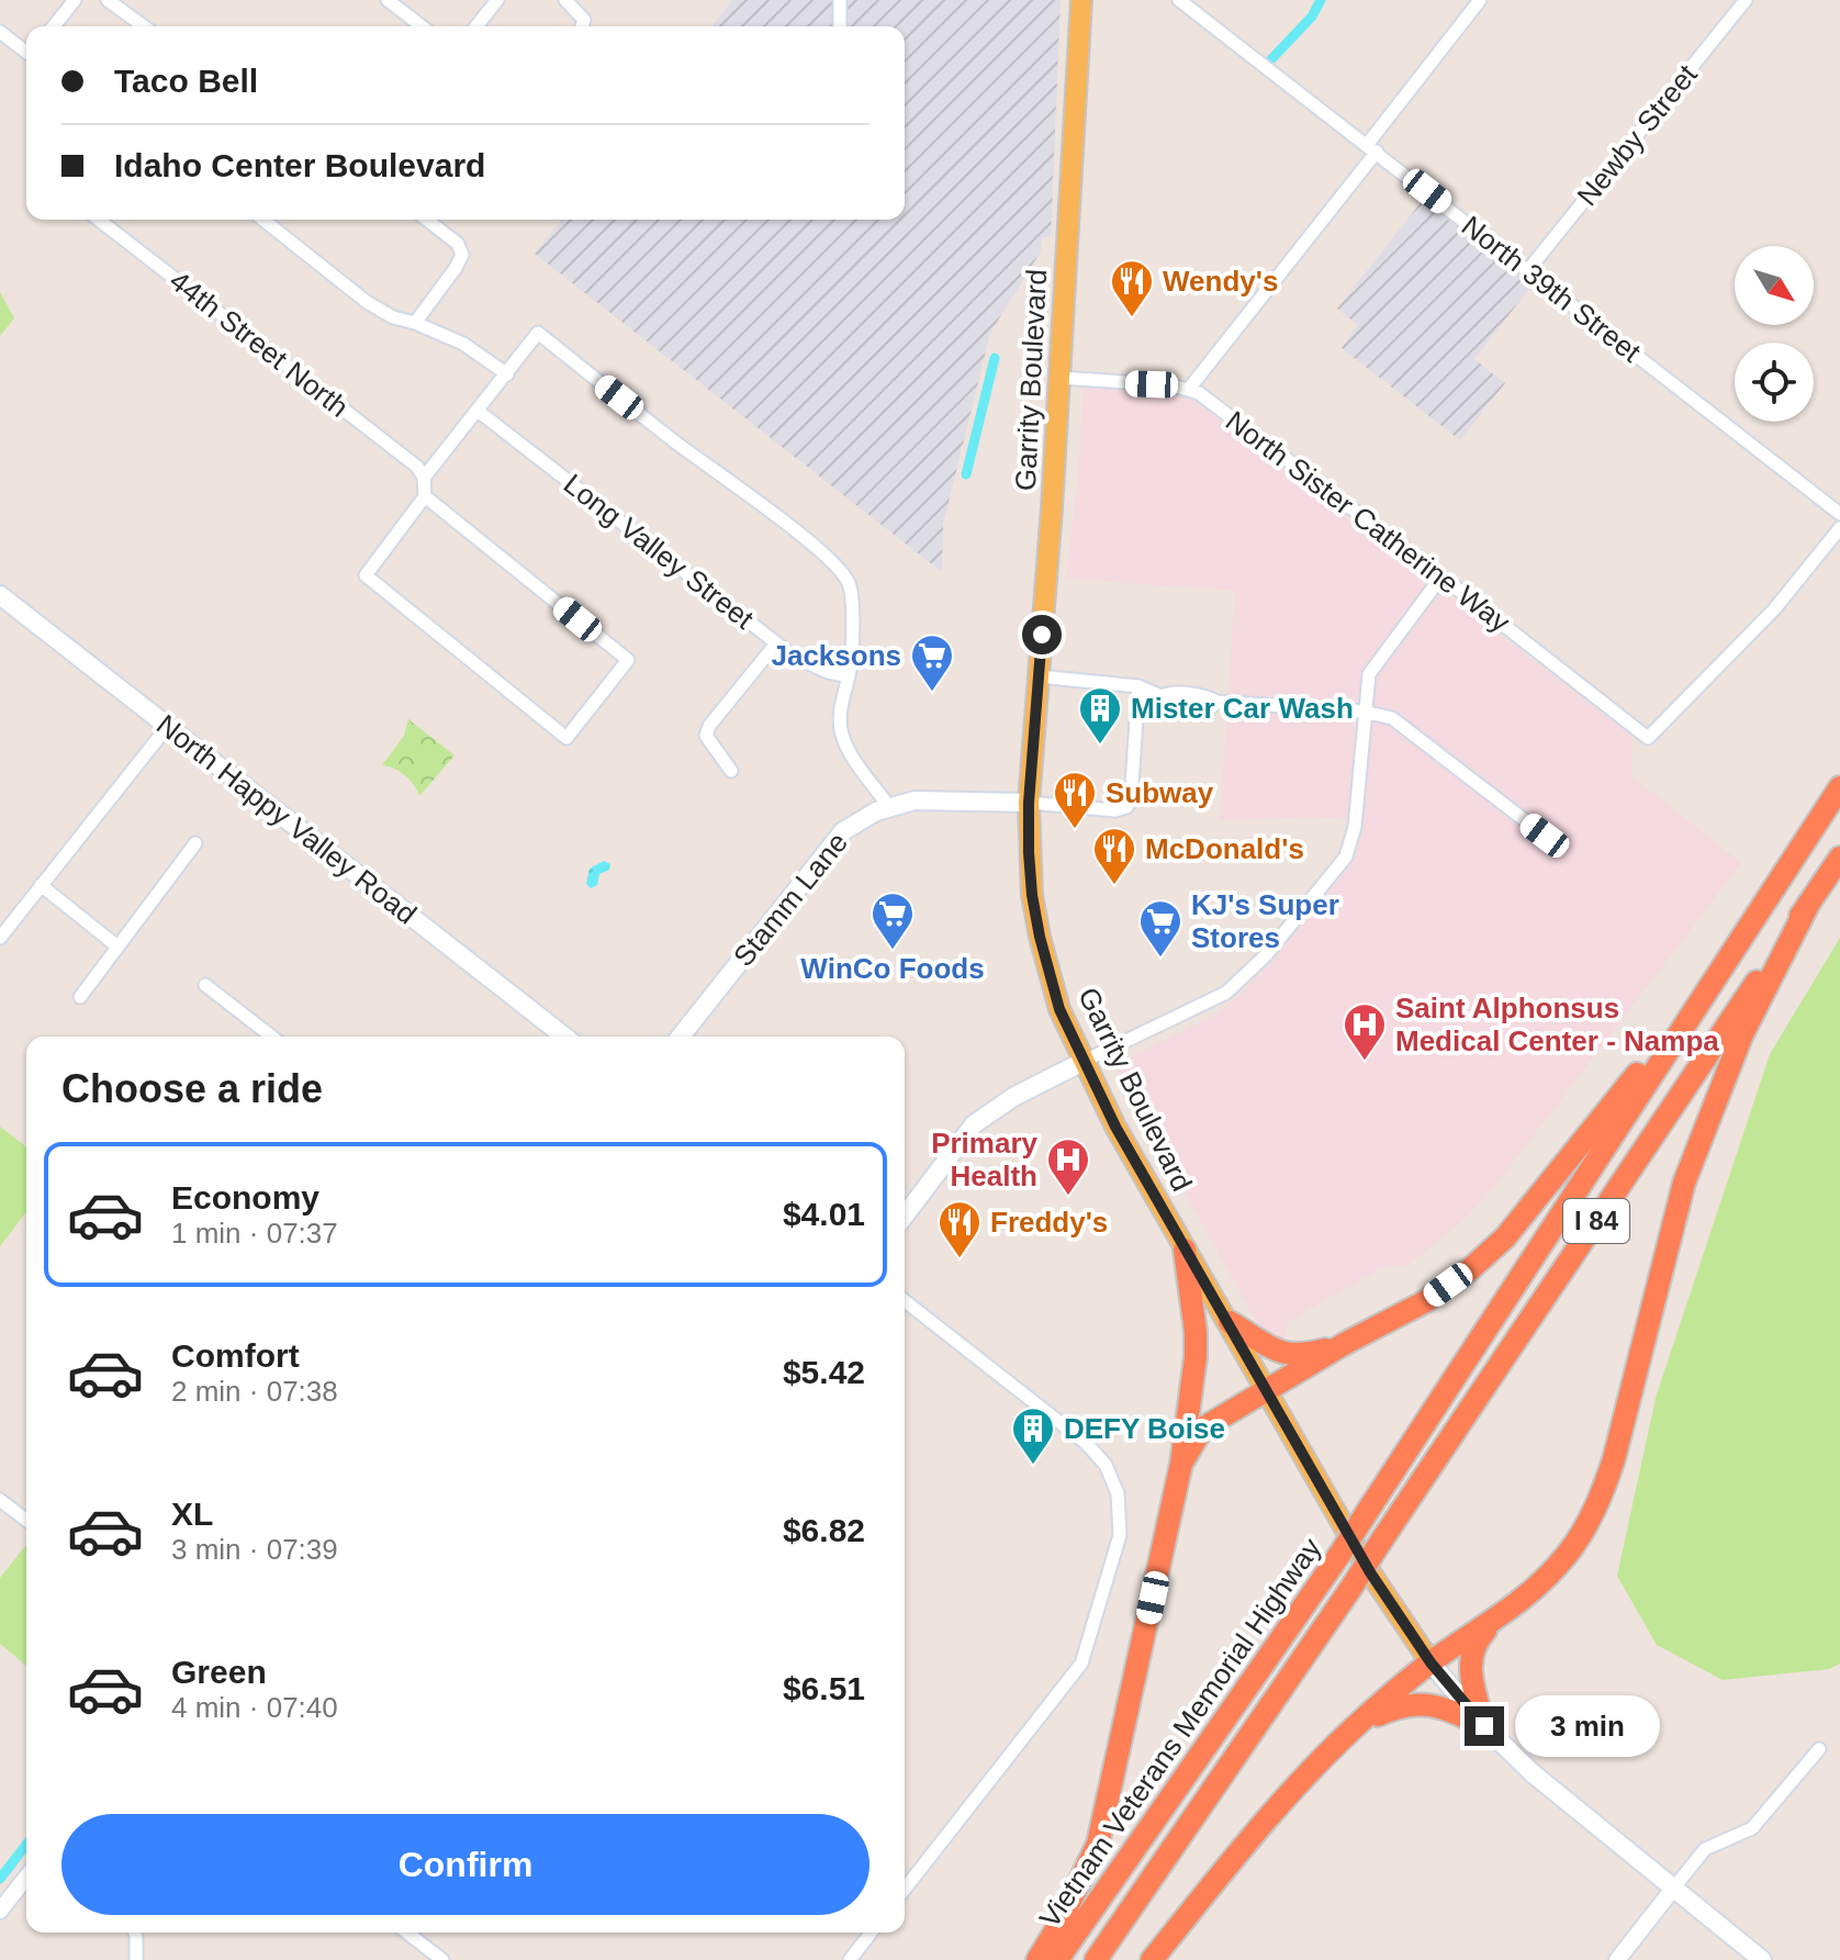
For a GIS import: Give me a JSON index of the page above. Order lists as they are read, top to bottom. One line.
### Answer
{"streets":{"highway":["I 84","Vietnam Veterans Memorial Highway"],"main road":["Garrity Boulevard","North Happy Valley Road","Stamm Lane"],"street":["Newby Street","North 39th Street","44th Street North","North Sister Catherine Way","Long Valley Street"]},"crossings":[["Newby Street","North 39th Street"],["Garrity Boulevard","North Sister Catherine Way"],["Garrity Boulevard","Stamm Lane"]],"places":{"restaurant":["Wendy's","Subway","McDonald's","Freddy's"],"supermarket":["Jacksons","WinCo Foods","KJ's Super Stores"],"building":["Mister Car Wash","DEFY Boise"],"hospital":["Saint Alphonsus Medical Center - Nampa","Primary Health"]},"north":"bottom right","page":{"banner":["Taco Bell","Idaho Center Boulevard"],"heading":"Choose a ride","list":[{"name":"Economy","note":"1 min · 07:37","value":"$4.01"},{"name":"Comfort","note":"2 min · 07:38","value":"$5.42"},{"name":"XL","note":"3 min · 07:39","value":"$6.82"},{"name":"Green","note":"4 min · 07:40","value":"$6.51"}],"bubble":"3 min","buttons":"Confirm"}}
